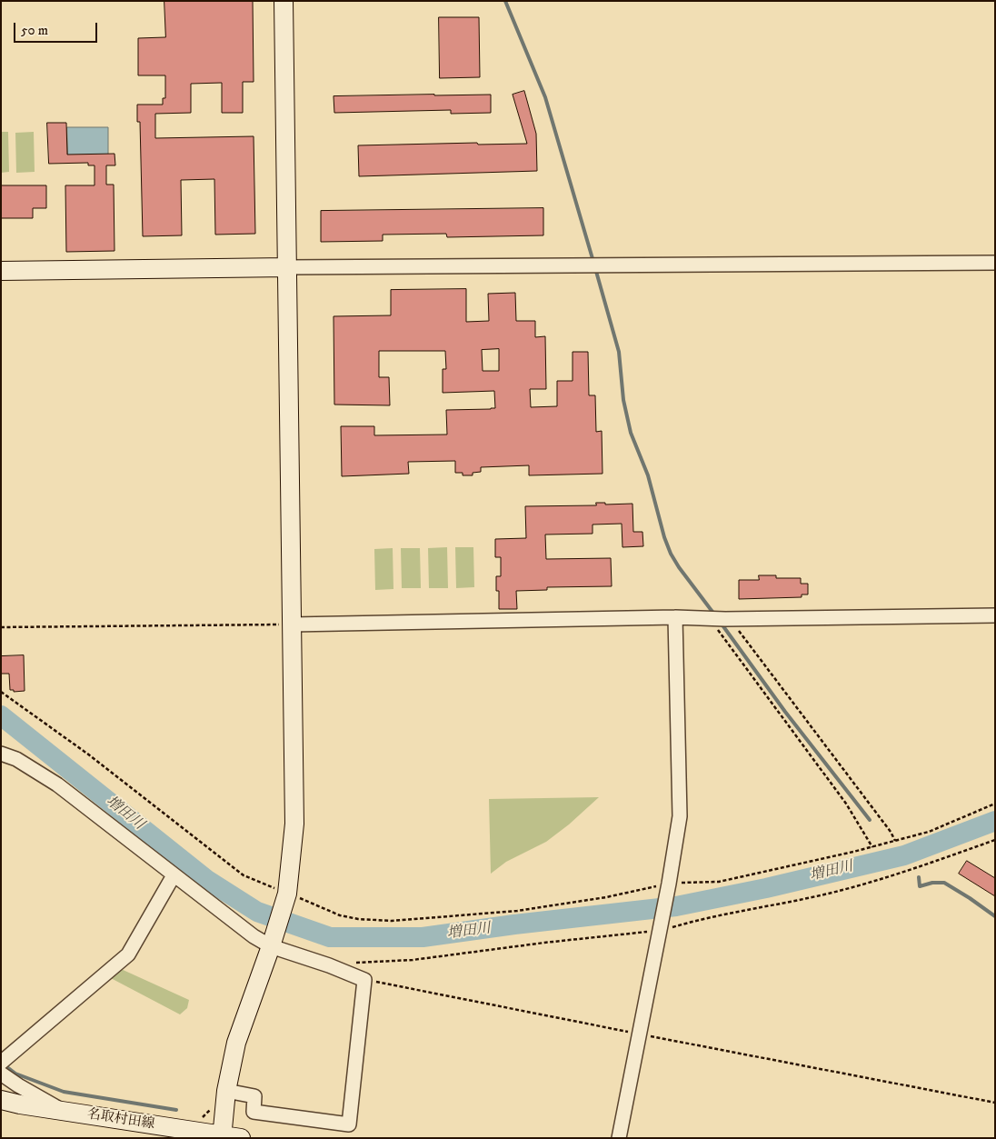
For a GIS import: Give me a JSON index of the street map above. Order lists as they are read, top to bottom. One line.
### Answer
{"streets":{"street":["名取村田線"]},"water":["増田川"],"scale_bar":"50 m"}
